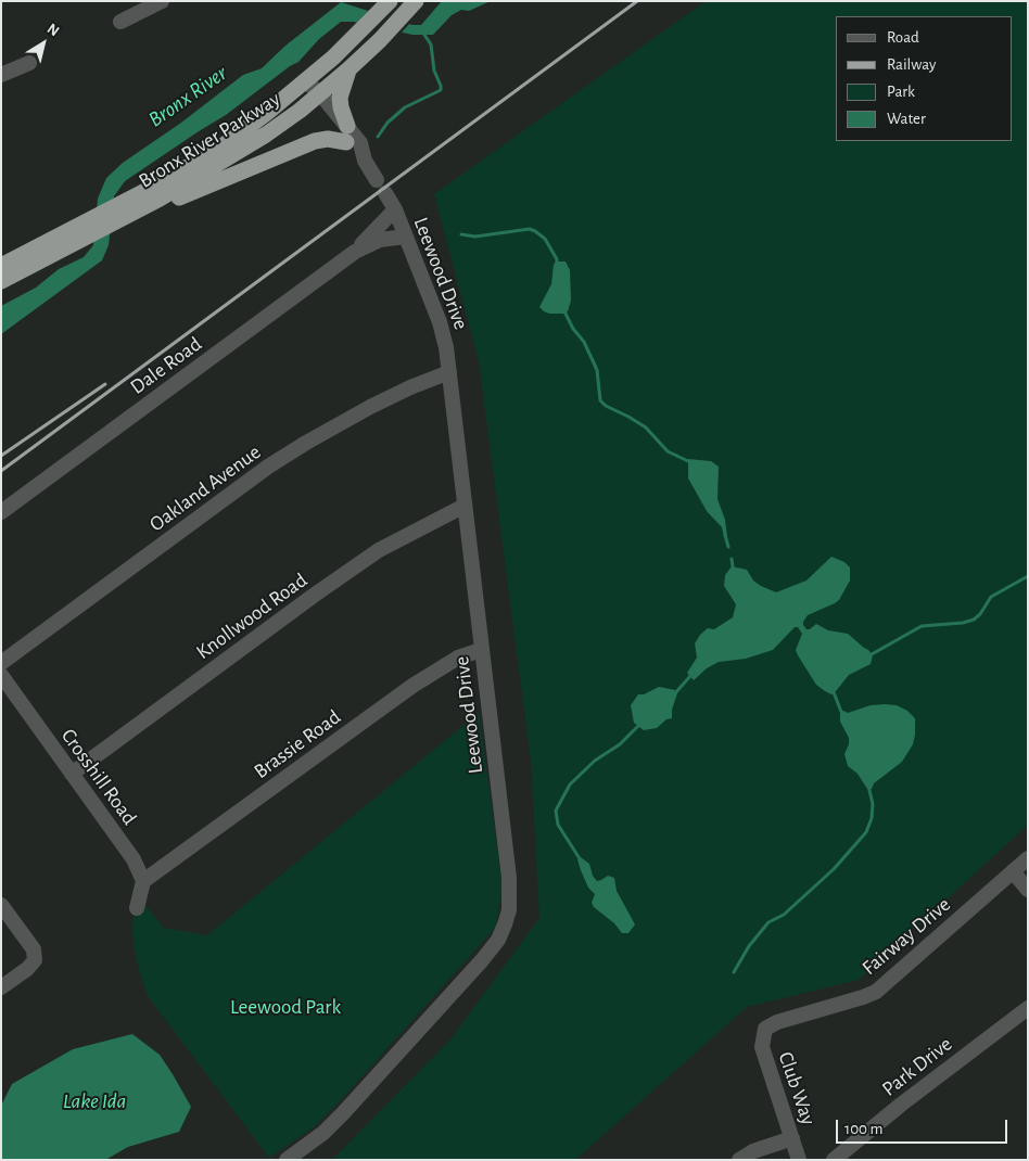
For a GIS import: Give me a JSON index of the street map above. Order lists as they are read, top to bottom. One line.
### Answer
{"streets":{"highway":["Bronx River Parkway"],"street":["Leewood Drive","Dale Road","Oakland Avenue","Knollwood Road","Brassie Road","Crosshill Road","Fairway Drive","Park Drive","Club Way"]},"crossings":[["Bronx River Parkway","Leewood Drive"],["Leewood Drive","Dale Road"],["Leewood Drive","Oakland Avenue"],["Leewood Drive","Knollwood Road"],["Leewood Drive","Brassie Road"],["Knollwood Road","Crosshill Road"],["Brassie Road","Crosshill Road"],["Fairway Drive","Club Way"]],"water":["Bronx River","Lake Ida"],"parks":["Leewood Park"],"legend":["Road","Railway","Park","Water"],"scale_bar":"100 m","north":"top right"}
